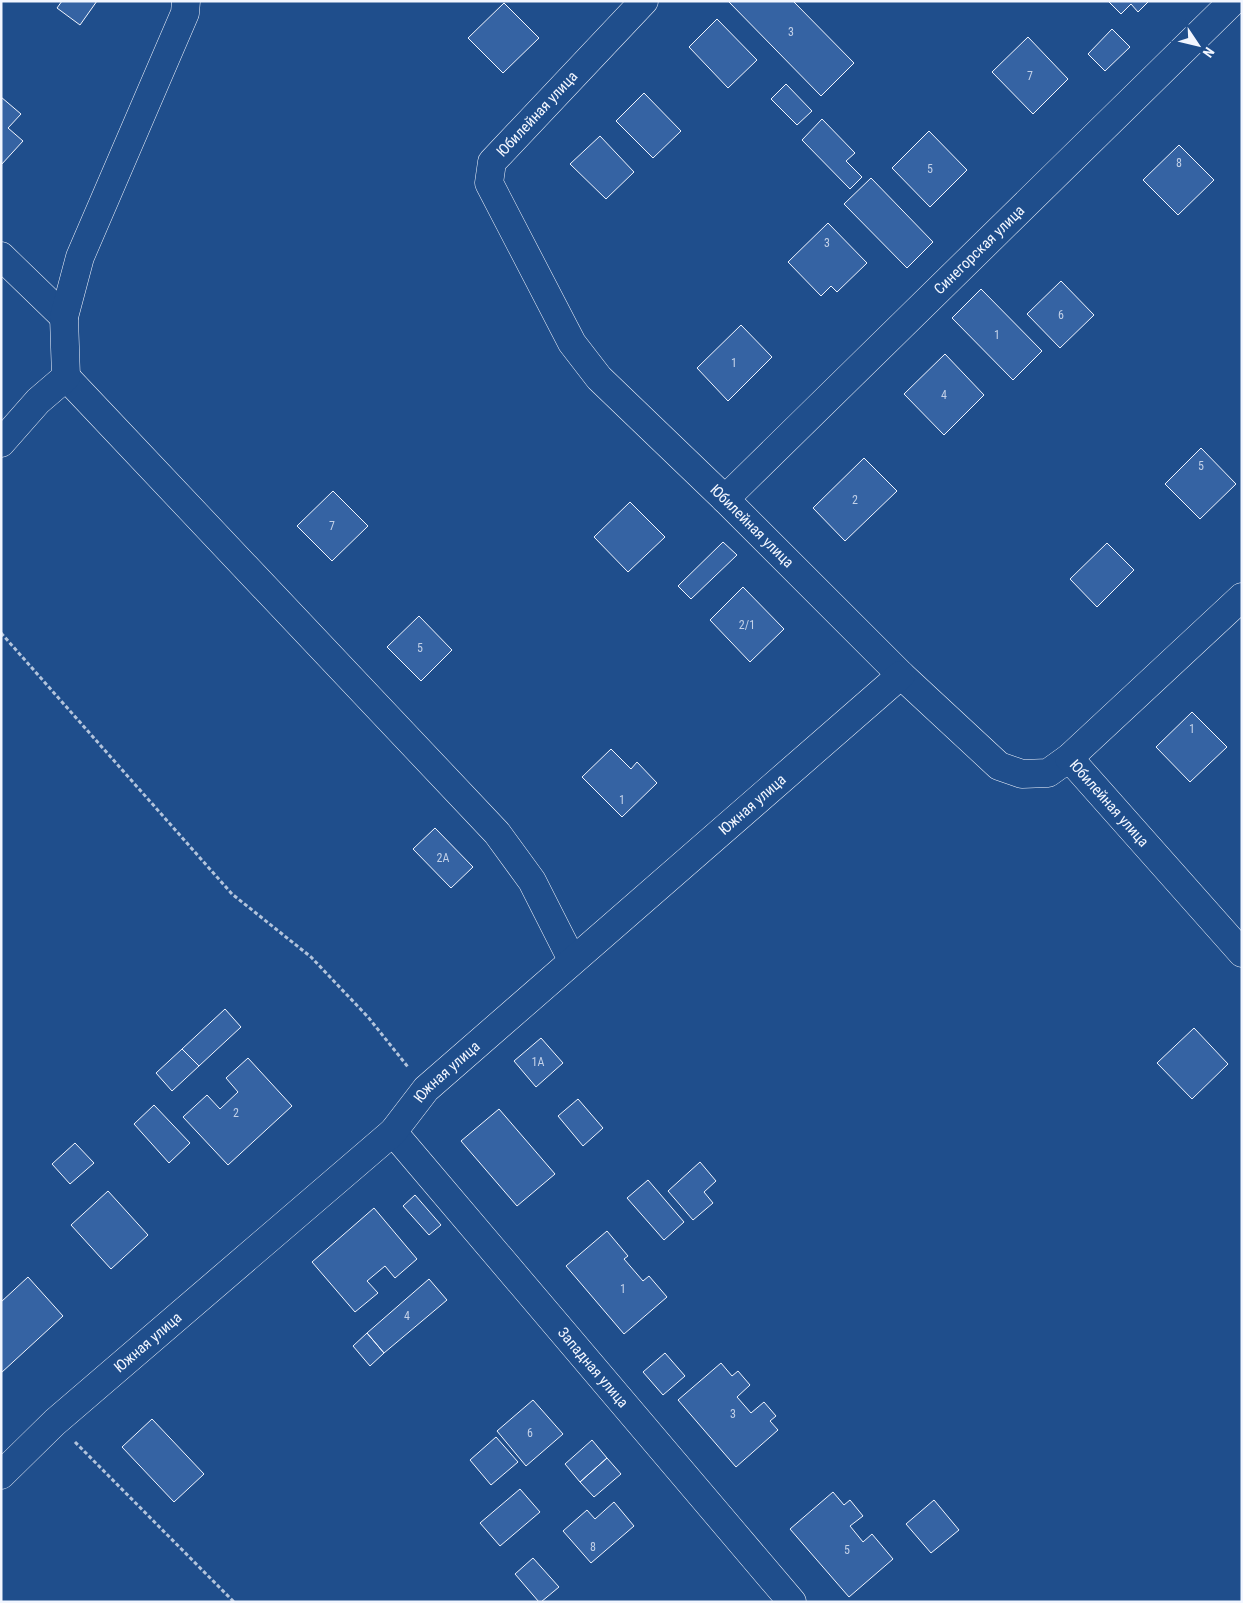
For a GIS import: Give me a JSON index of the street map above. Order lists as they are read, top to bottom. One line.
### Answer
{"streets":{"street":["Юбилейная улица","Синегорская улица","Южная улица","Западная улица"]},"crossings":[["Юбилейная улица","Синегорская улица"],["Юбилейная улица","Южная улица"],["Южная улица","Западная улица"]],"house_numbers":["3","7","8","5","3","6","1","1","4","5","2","7","2/1","5","1","1","2А","1А","2","1","4","3","6","8","5"],"north":"bottom right"}
